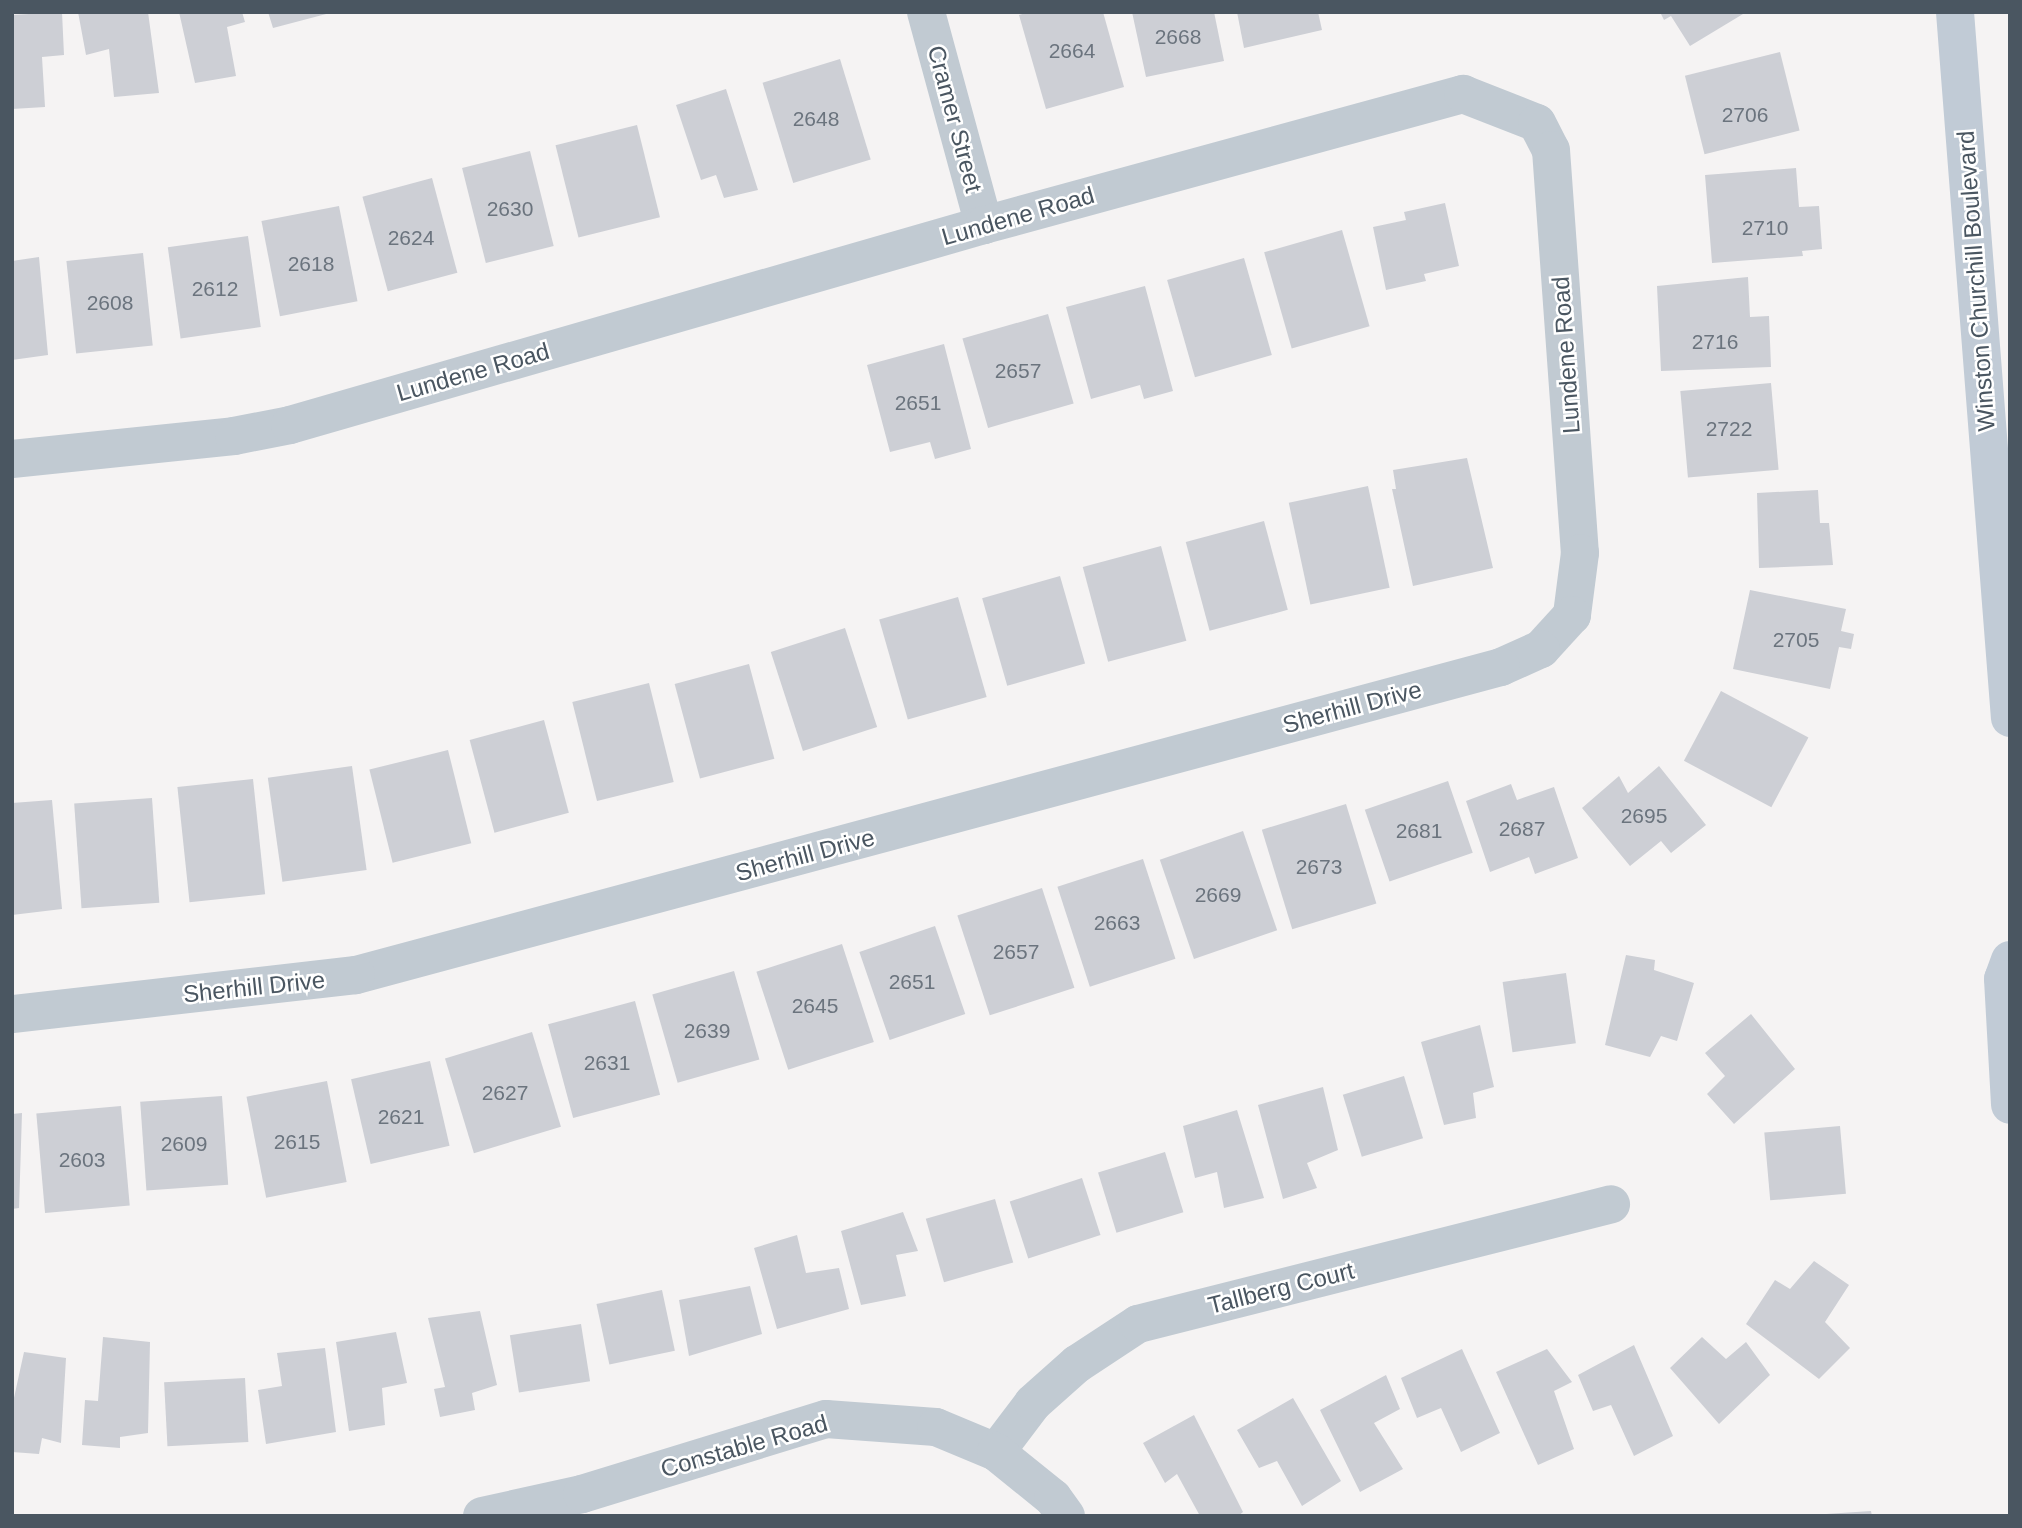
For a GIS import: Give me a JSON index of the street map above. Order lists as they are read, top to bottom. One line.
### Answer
{"streets":{"main road":["Winston Churchill Boulevard"],"street":["Cramer Street","Lundene Road","Sherhill Drive","Tallberg Court","Constable Road"]},"crossings":[["Cramer Street","Lundene Road"],["Lundene Road","Sherhill Drive"],["Tallberg Court","Constable Road"]],"house_numbers":["2668","2664","2706","2648","2630","2710","2624","2618","2612","2608","2716","2657","2651","2722","2705","2695","2687","2681","2673","2669","2663","2657","2651","2645","2639","2631","2627","2621","2615","2609","2603"]}
